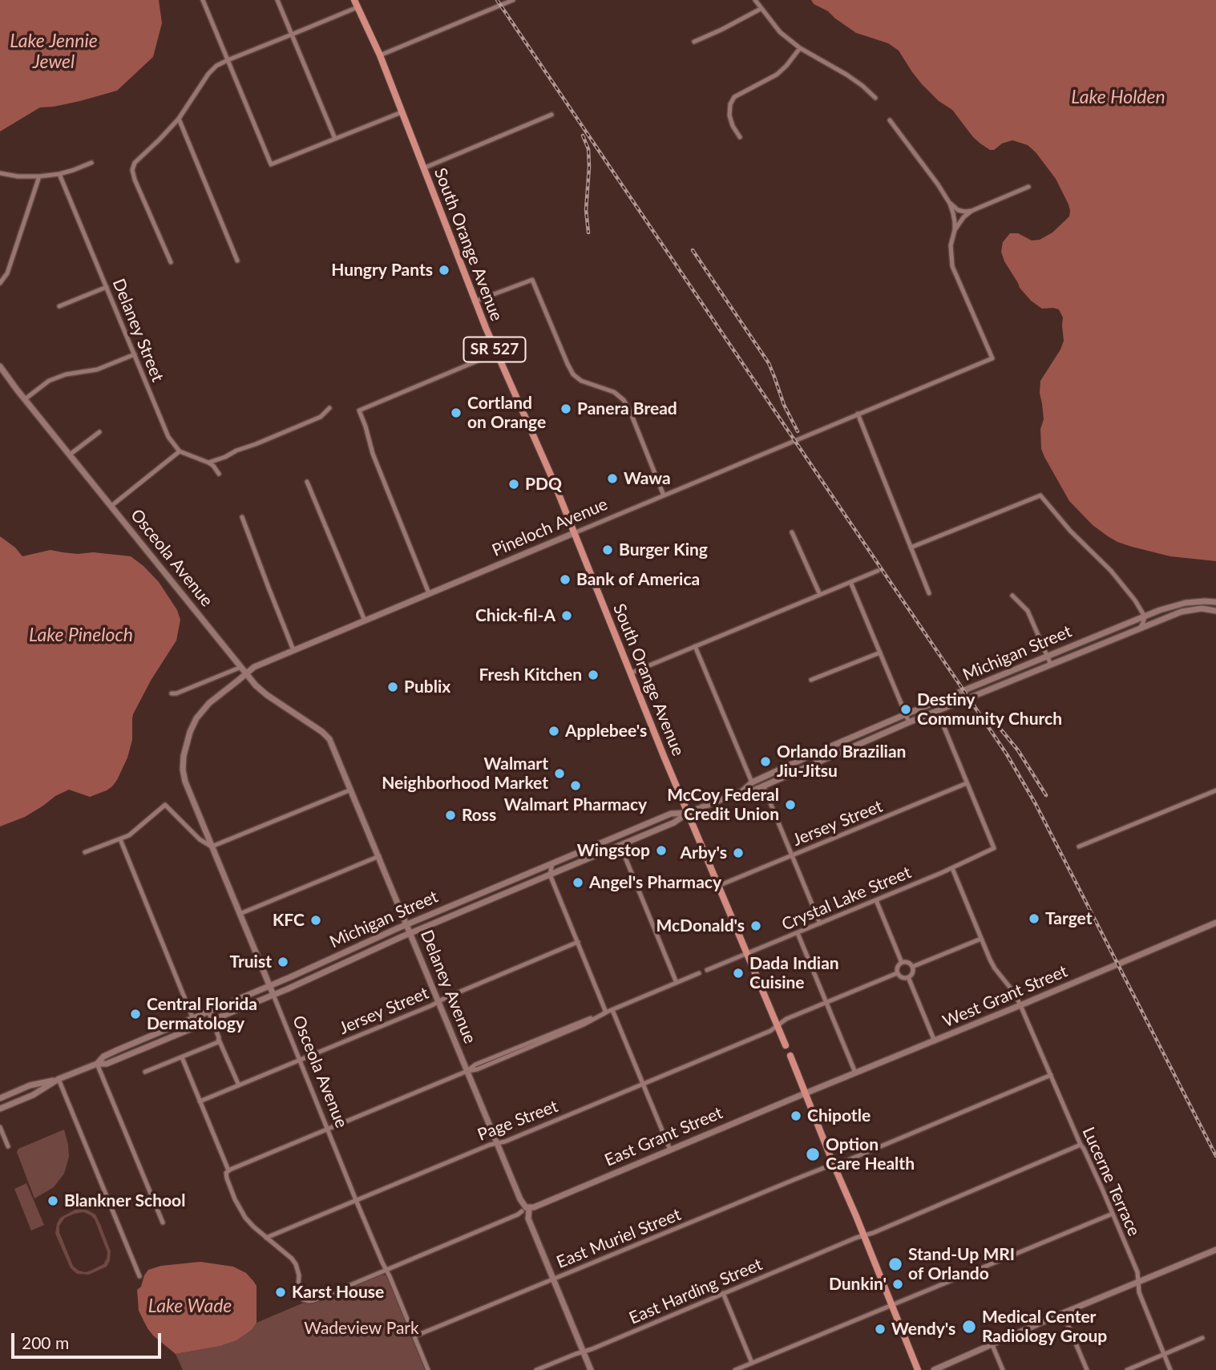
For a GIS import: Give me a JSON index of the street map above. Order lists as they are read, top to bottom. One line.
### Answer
{"streets":{"main road":["South Orange Avenue","SR 527"],"street":["Delaney Street","Pineloch Avenue","Osceola Avenue","Michigan Street","Jersey Street","Crystal Lake Street","Delaney Avenue","West Grant Street","Page Street","East Grant Street","Lucerne Terrace","East Muriel Street","East Harding Street"]},"crossings":[["South Orange Avenue","Pineloch Avenue"],["South Orange Avenue","Michigan Street"],["South Orange Avenue","Jersey Street"],["South Orange Avenue","Crystal Lake Street"],["South Orange Avenue","West Grant Street"],["South Orange Avenue","Page Street"],["South Orange Avenue","East Grant Street"],["South Orange Avenue","East Muriel Street"],["South Orange Avenue","East Harding Street"],["Pineloch Avenue","Osceola Avenue"],["Osceola Avenue","Michigan Street"],["Osceola Avenue","Jersey Street"],["Osceola Avenue","Delaney Avenue"],["Osceola Avenue","Page Street"],["Osceola Avenue","East Grant Street"],["Osceola Avenue","East Muriel Street"],["Michigan Street","Delaney Avenue"],["Jersey Street","Crystal Lake Street"],["Jersey Street","Delaney Avenue"],["Crystal Lake Street","Lucerne Terrace"],["Delaney Avenue","Page Street"],["Delaney Avenue","East Grant Street"],["Delaney Avenue","East Muriel Street"],["Delaney Avenue","East Harding Street"],["West Grant Street","East Grant Street"],["West Grant Street","Lucerne Terrace"],["Page Street","East Grant Street"],["Lucerne Terrace","East Muriel Street"],["Lucerne Terrace","East Harding Street"]],"water":["Lake Jennie Jewel","Lake Holden","Lake Pineloch","Lake Wade"],"parks":["Wadeview Park"],"places":["Hungry Pants","Panera Bread","Cortland on Orange","Wawa","PDQ","Burger King","Bank of America","Chick-fil-A","Fresh Kitchen","Publix","Destiny Community Church","Applebee's","Orlando Brazilian Jiu-Jitsu","Walmart Neighborhood Market","Walmart Pharmacy","McCoy Federal Credit Union","Ross","Wingstop","Arby's","Angel's Pharmacy","Target","KFC","McDonald's","Truist","Dada Indian Cuisine","Central Florida Dermatology","Chipotle","Option Care Health","Blankner School","Stand-Up MRI of Orlando","Dunkin'","Karst House","Medical Center Radiology Group","Wendy's"],"scale_bar":"200 m"}
